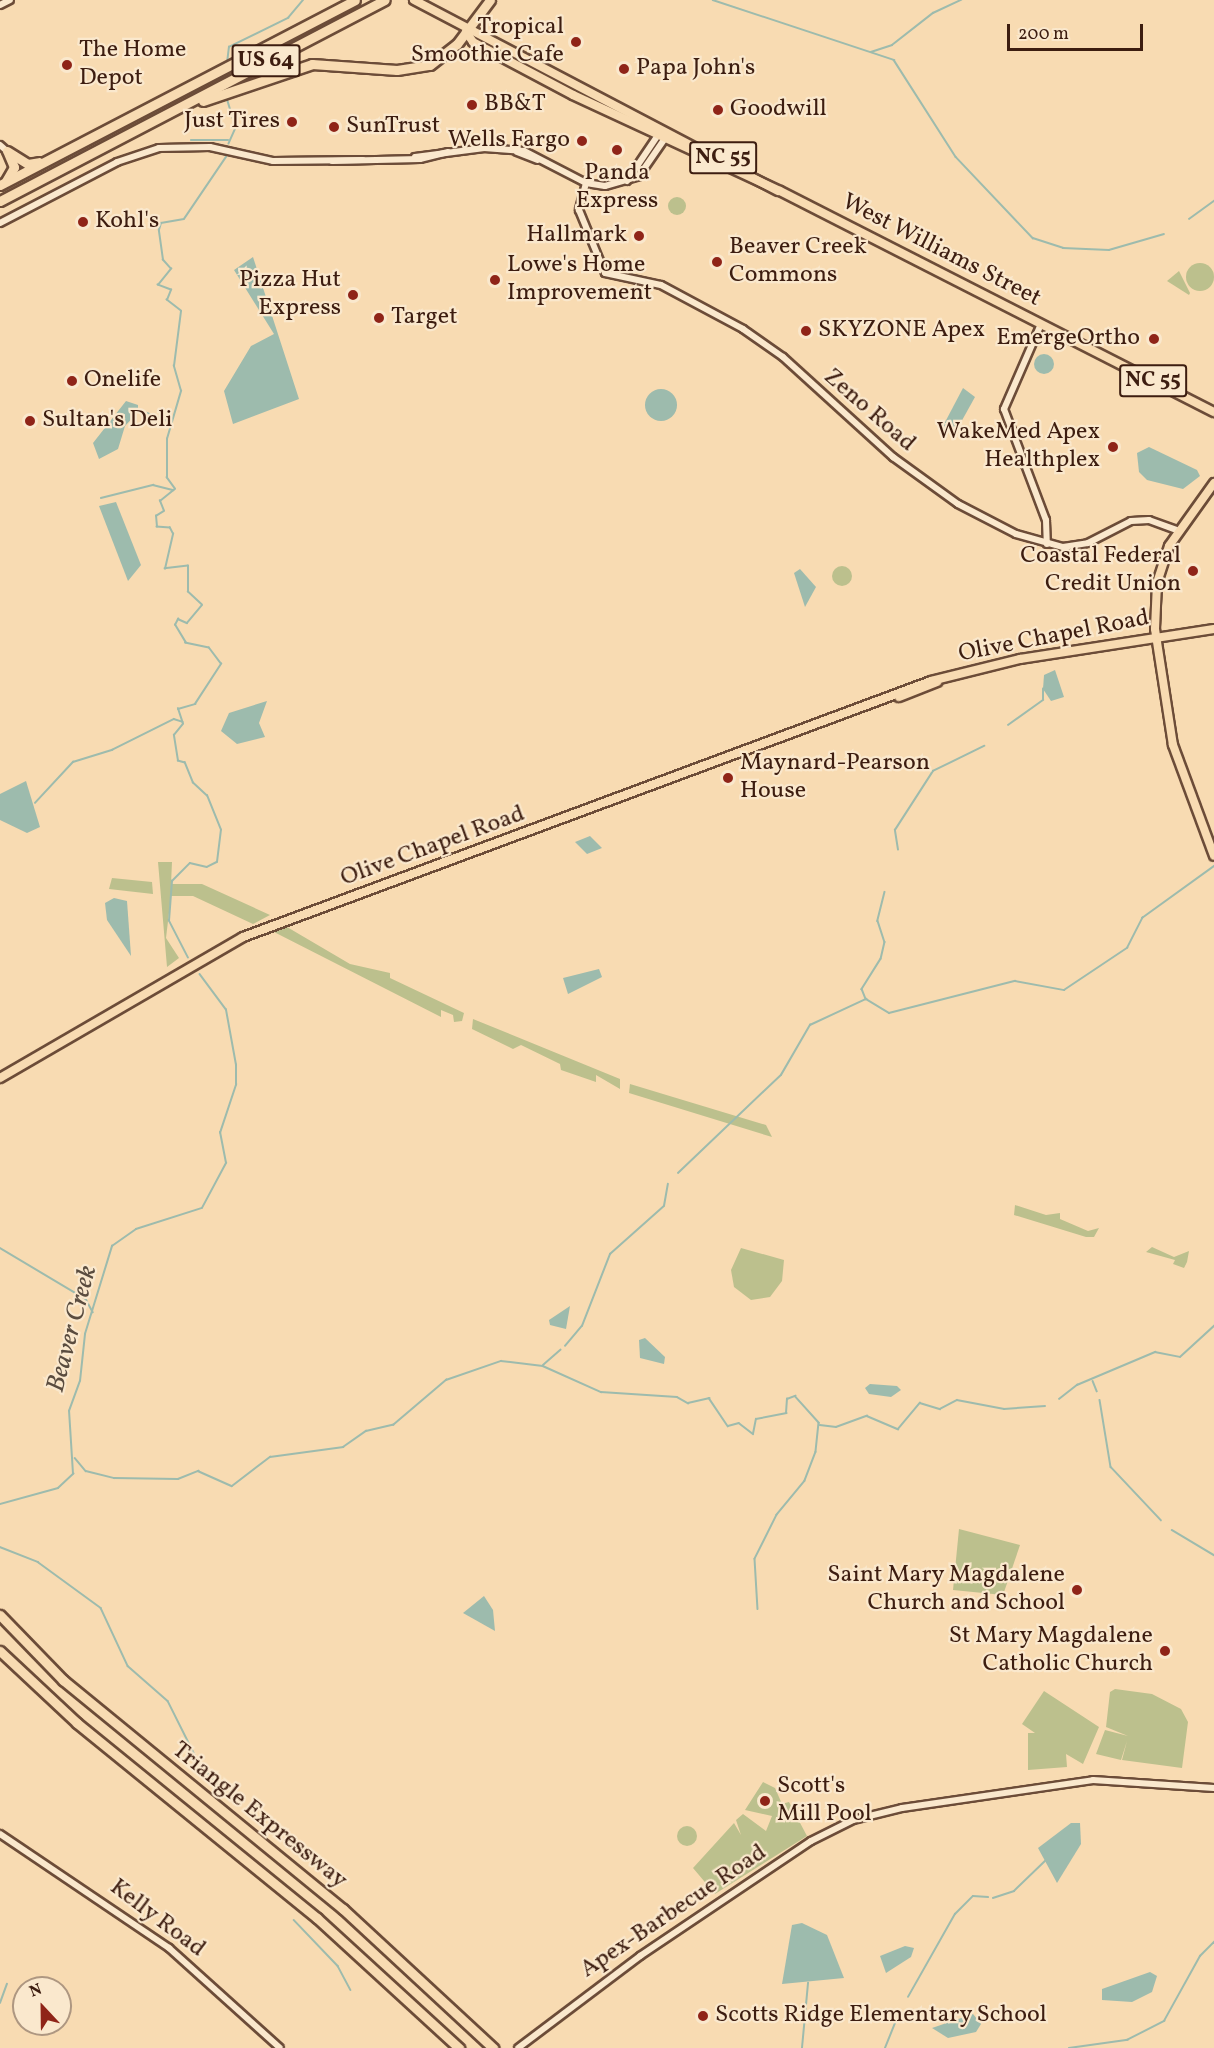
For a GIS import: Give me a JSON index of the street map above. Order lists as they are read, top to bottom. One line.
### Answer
{"streets":{"highway":["US 64","Triangle Expressway"],"main road":["NC 55","West Williams Street","Olive Chapel Road"],"street":["Zeno Road","Apex-Barbecue Road","Kelly Road"]},"crossings":[["NC 55","West Williams Street"]],"water":["Beaver Creek"],"places":["Tropical Smoothie Cafe","The Home Depot","Papa John's","BB&T","Goodwill","Just Tires","SunTrust","Wells Fargo","Panda Express","Kohl's","Hallmark","Beaver Creek Commons","Lowe's Home Improvement","Pizza Hut Express","Target","SKYZONE Apex","EmergeOrtho","Onelife","Sultan's Deli","WakeMed Apex Healthplex","Coastal Federal Credit Union","Maynard-Pearson House","Saint Mary Magdalene Church and School","St Mary Magdalene Catholic Church","Scott's Mill Pool","Scotts Ridge Elementary School"],"scale_bar":"200 m","north":"top"}
